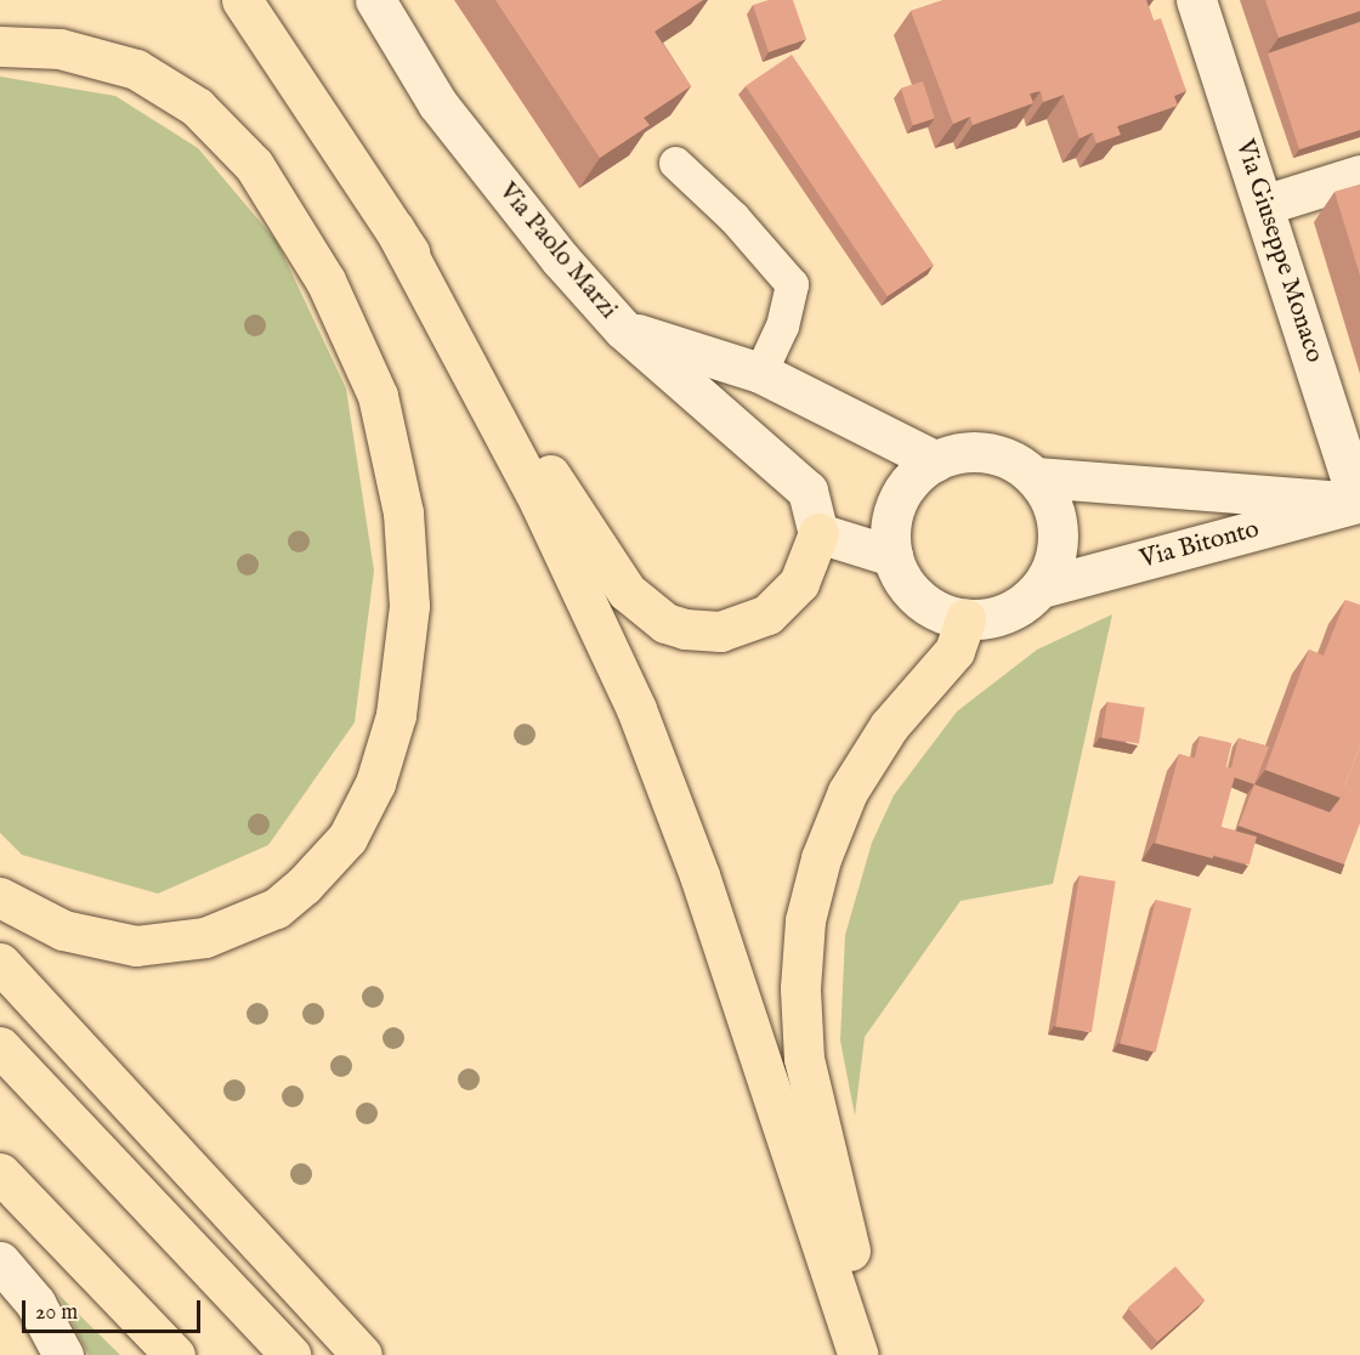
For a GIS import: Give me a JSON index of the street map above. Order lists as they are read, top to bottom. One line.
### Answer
{"streets":{"street":["Via Paolo Marzi","Via Giuseppe Monaco","Via Bitonto"]},"crossings":[["Via Paolo Marzi","Via Bitonto"],["Via Giuseppe Monaco","Via Bitonto"]],"scale_bar":"20 m"}
